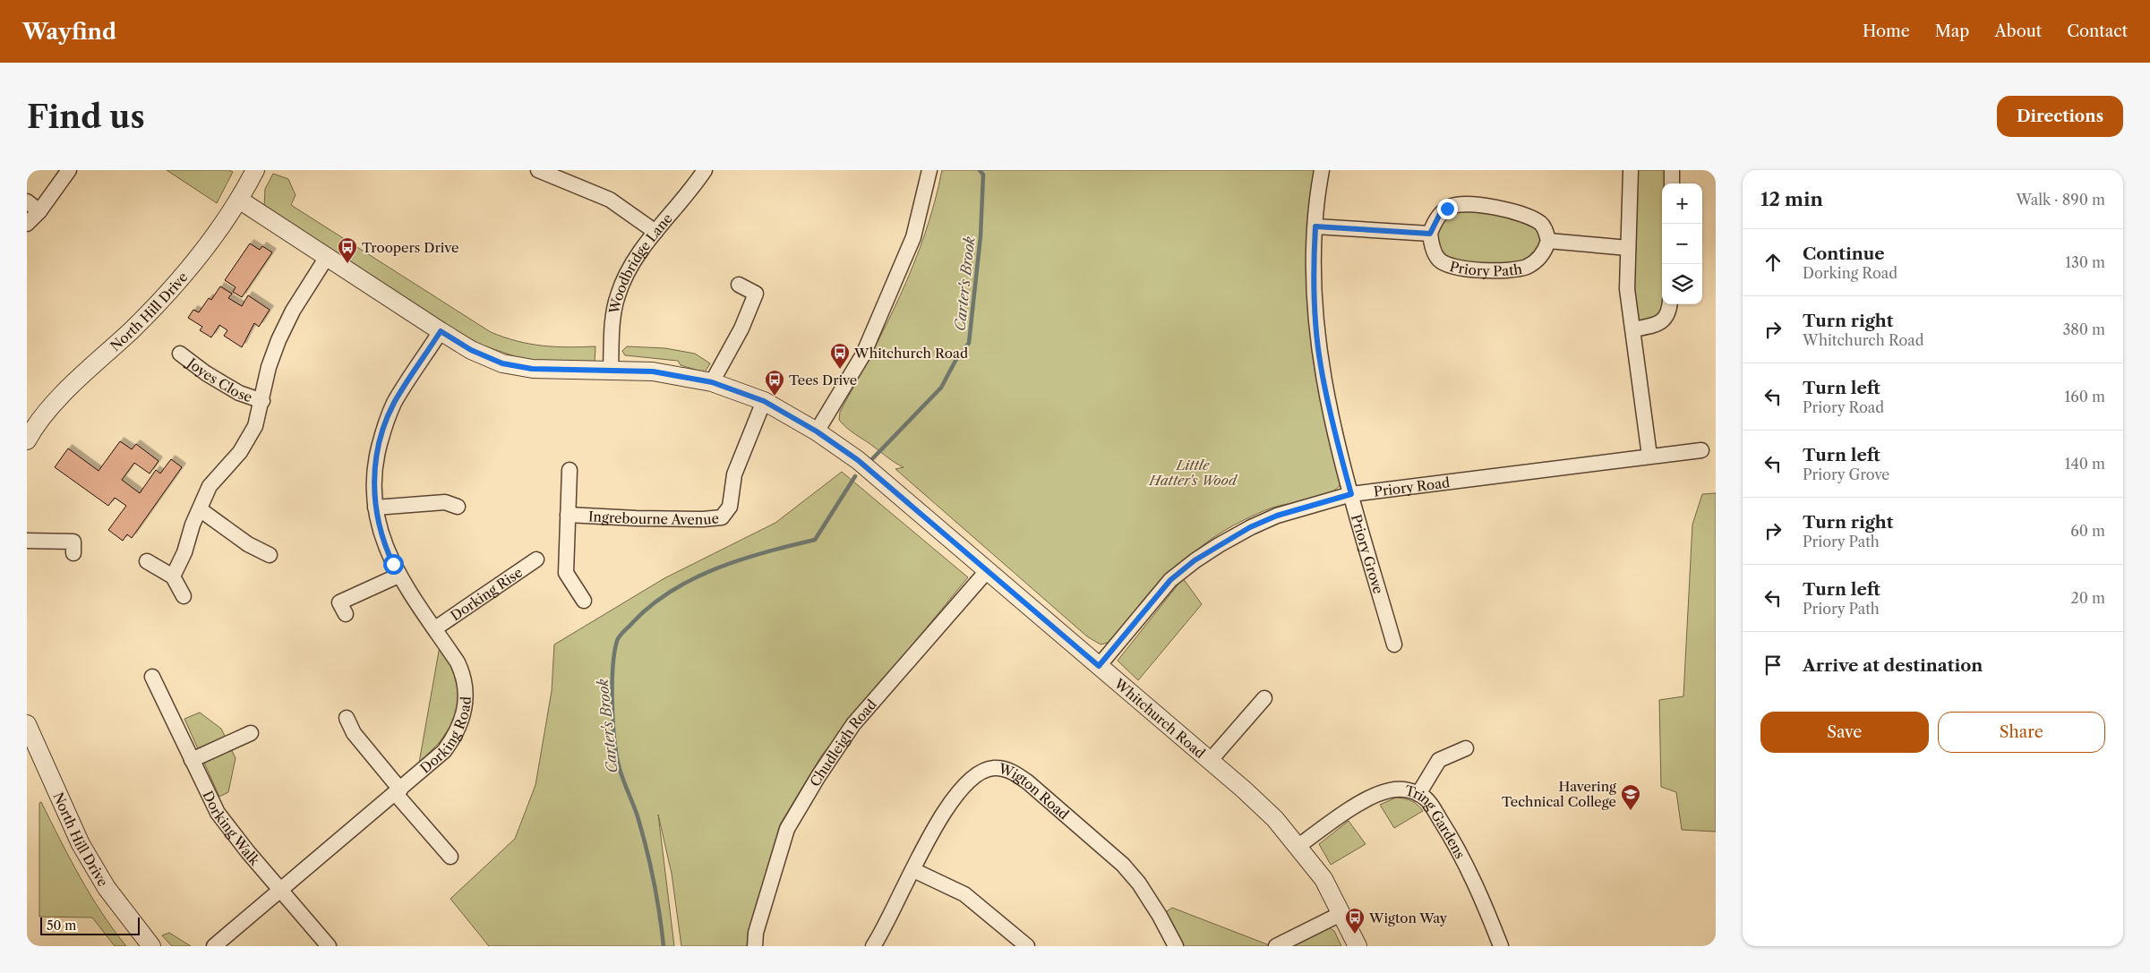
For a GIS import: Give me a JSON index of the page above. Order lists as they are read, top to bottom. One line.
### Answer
{"streets":{"street":["Priory Path","Woodbridge Lane","North Hill Drive","Joyes Close","Priory Road","Ingrebourne Avenue","Priory Grove","Dorking Rise","Whitchurch Road","Dorking Road","Chudleigh Road","Wigton Road","Tring Gardens","Dorking Walk"]},"crossings":[["Woodbridge Lane","Whitchurch Road"],["North Hill Drive","Whitchurch Road"],["Priory Road","Priory Grove"],["Priory Road","Whitchurch Road"],["Ingrebourne Avenue","Whitchurch Road"],["Dorking Rise","Dorking Road"],["Whitchurch Road","Dorking Road"],["Whitchurch Road","Chudleigh Road"],["Whitchurch Road","Tring Gardens"],["Dorking Road","Dorking Walk"]],"water":["Carter's Brook"],"parks":["Little Hatter's Wood"],"places":{"bus stop":["Troopers Drive","Whitchurch Road","Tees Drive","Wigton Way"],"school or university":["Havering Technical College"]},"scale_bar":"50 m","page":{"header":"Wayfind","nav":["Home","Map","About","Contact"],"buttons":["Directions",["Save","Share"]],"title":"Find us","heading":["12 min","Walk · 890 m"],"map_buttons":["+","−"],"list":[["Continue","Dorking Road","130 m"],["Turn right","Whitchurch Road","380 m"],["Turn left","Priory Road","160 m"],["Turn left","Priory Grove","140 m"],["Turn right","Priory Path","60 m"],["Turn left","Priory Path","20 m"],"Arrive at destination"],"scale":"50 m"}}
